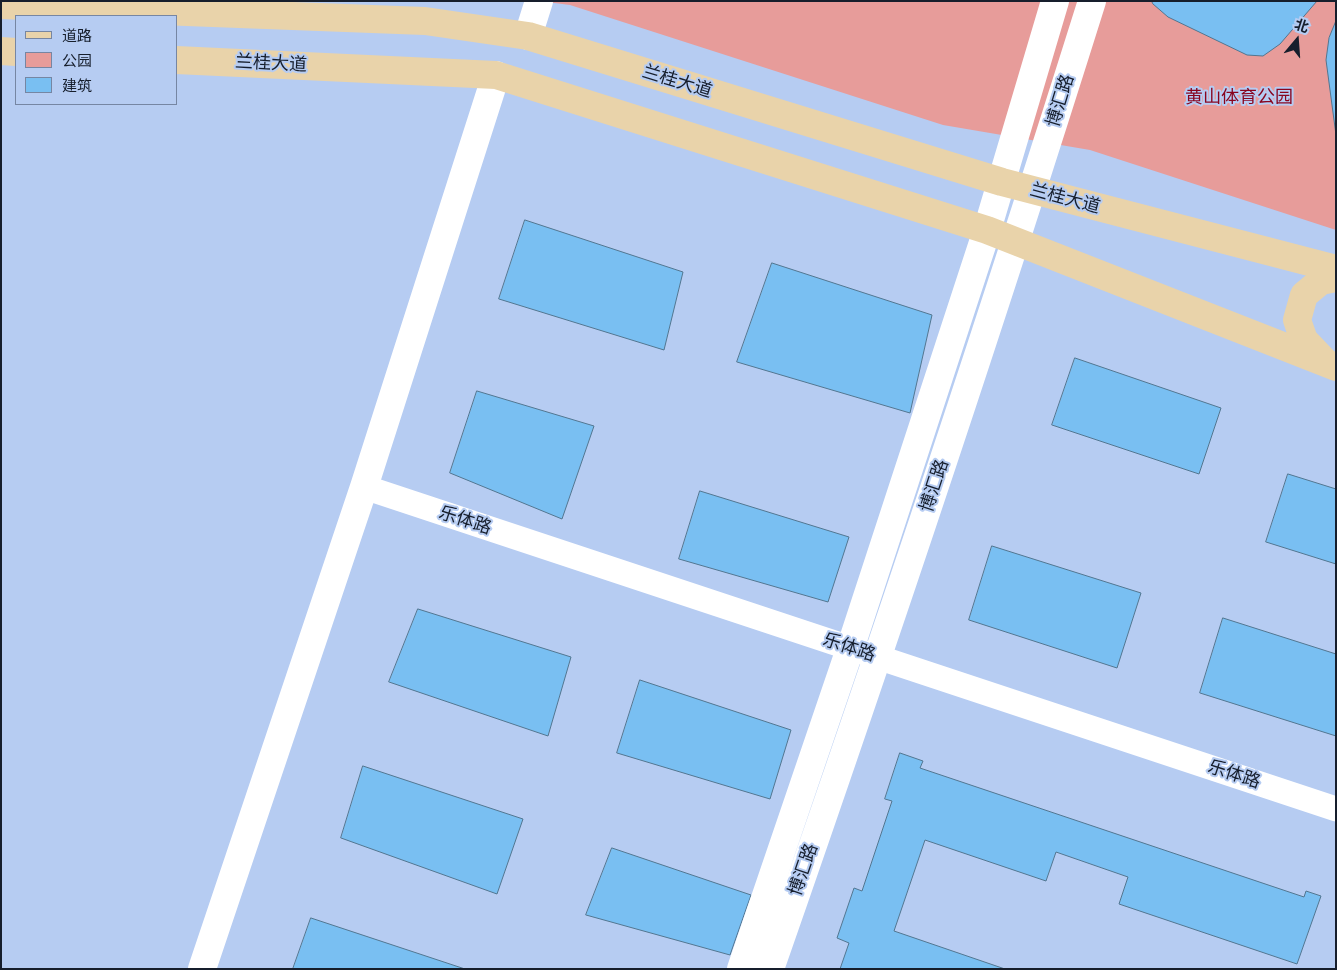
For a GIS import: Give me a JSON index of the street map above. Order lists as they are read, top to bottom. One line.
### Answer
{"streets":{"main road":["兰桂大道","博汇路"],"street":["乐体路"]},"crossings":[["兰桂大道","博汇路"],["博汇路","乐体路"]],"parks":["黄山体育公园"],"legend":["道路","公园","建筑"],"north":"top"}
